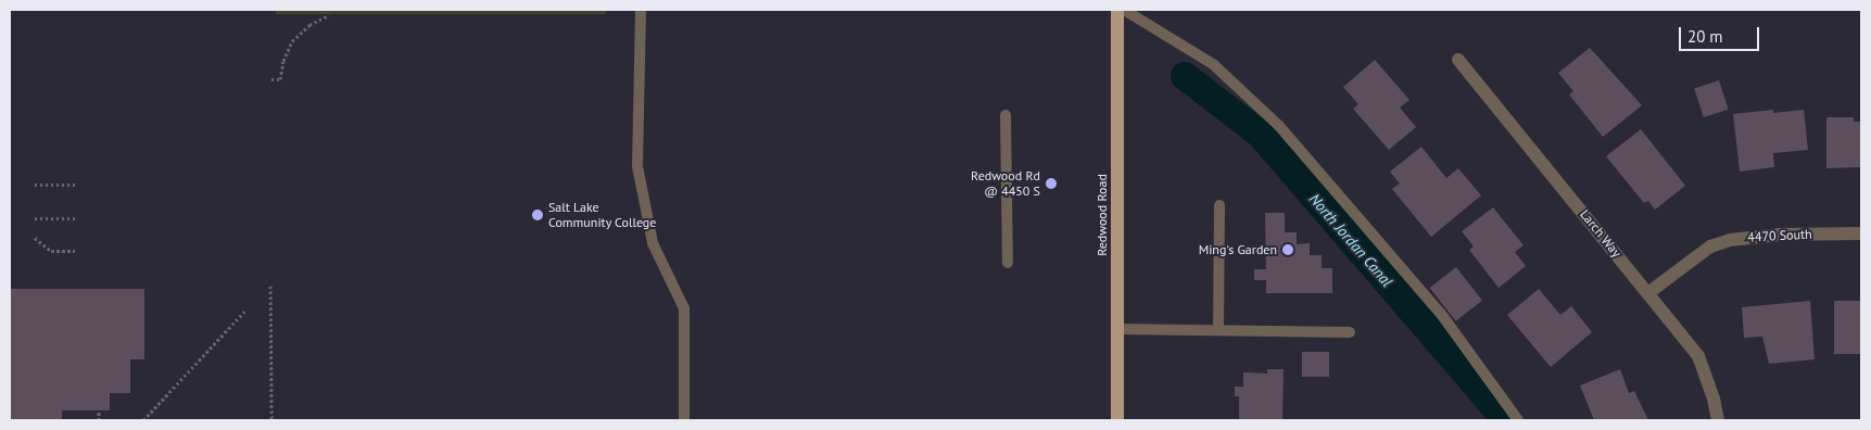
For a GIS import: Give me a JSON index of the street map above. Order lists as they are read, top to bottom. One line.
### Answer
{"streets":{"main road":["Redwood Road"],"street":["Larch Way","4470 South"]},"crossings":[["Larch Way","4470 South"]],"water":["North Jordan Canal"],"places":["Redwood Rd @ 4450 S","Salt Lake Community College","Ming's Garden"],"scale_bar":"20 m"}
